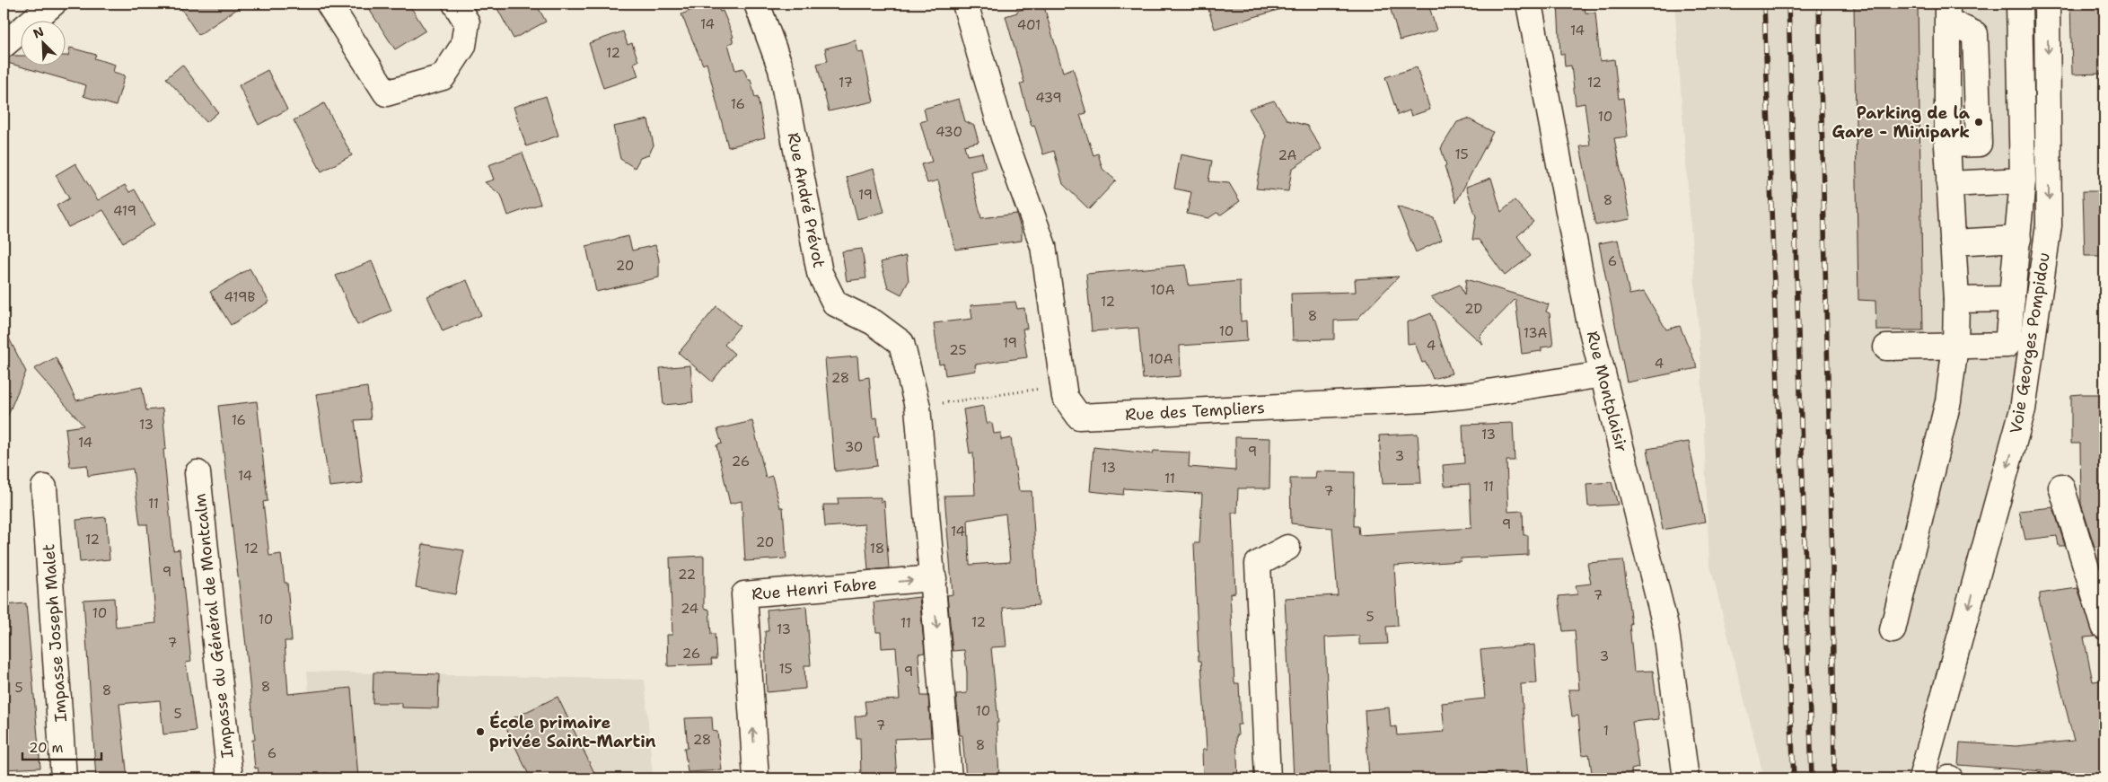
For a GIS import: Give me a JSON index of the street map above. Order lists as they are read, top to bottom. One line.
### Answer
{"streets":{"street":["Rue André Prévot","Voie Georges Pompidou","Rue Montplaisir","Rue des Templiers","Rue Henri Fabre","Impasse du Général de Montcalm","Impasse Joseph Malet"]},"crossings":[["Rue André Prévot","Rue Henri Fabre"],["Rue Montplaisir","Rue des Templiers"]],"places":["Parking de la Gare - Minipark","École primaire privée Saint-Martin"],"house_numbers":["14","401","14","12","17","12","439","16","10","430","15","2A","19","8","419","6","20","10A","419B","12","2D","8","10","13A","19","4","25","10A","4","28","16","13","13","14","30","9","3","26","13","14","11","11","7","11","9","14","12","20","12","18","9","22","7","24","10","5","10","12","11","13","7","26","3","15","9","8","5","8","10","5","7","1","28","8","6"],"scale_bar":"20 m","north":"top left"}
